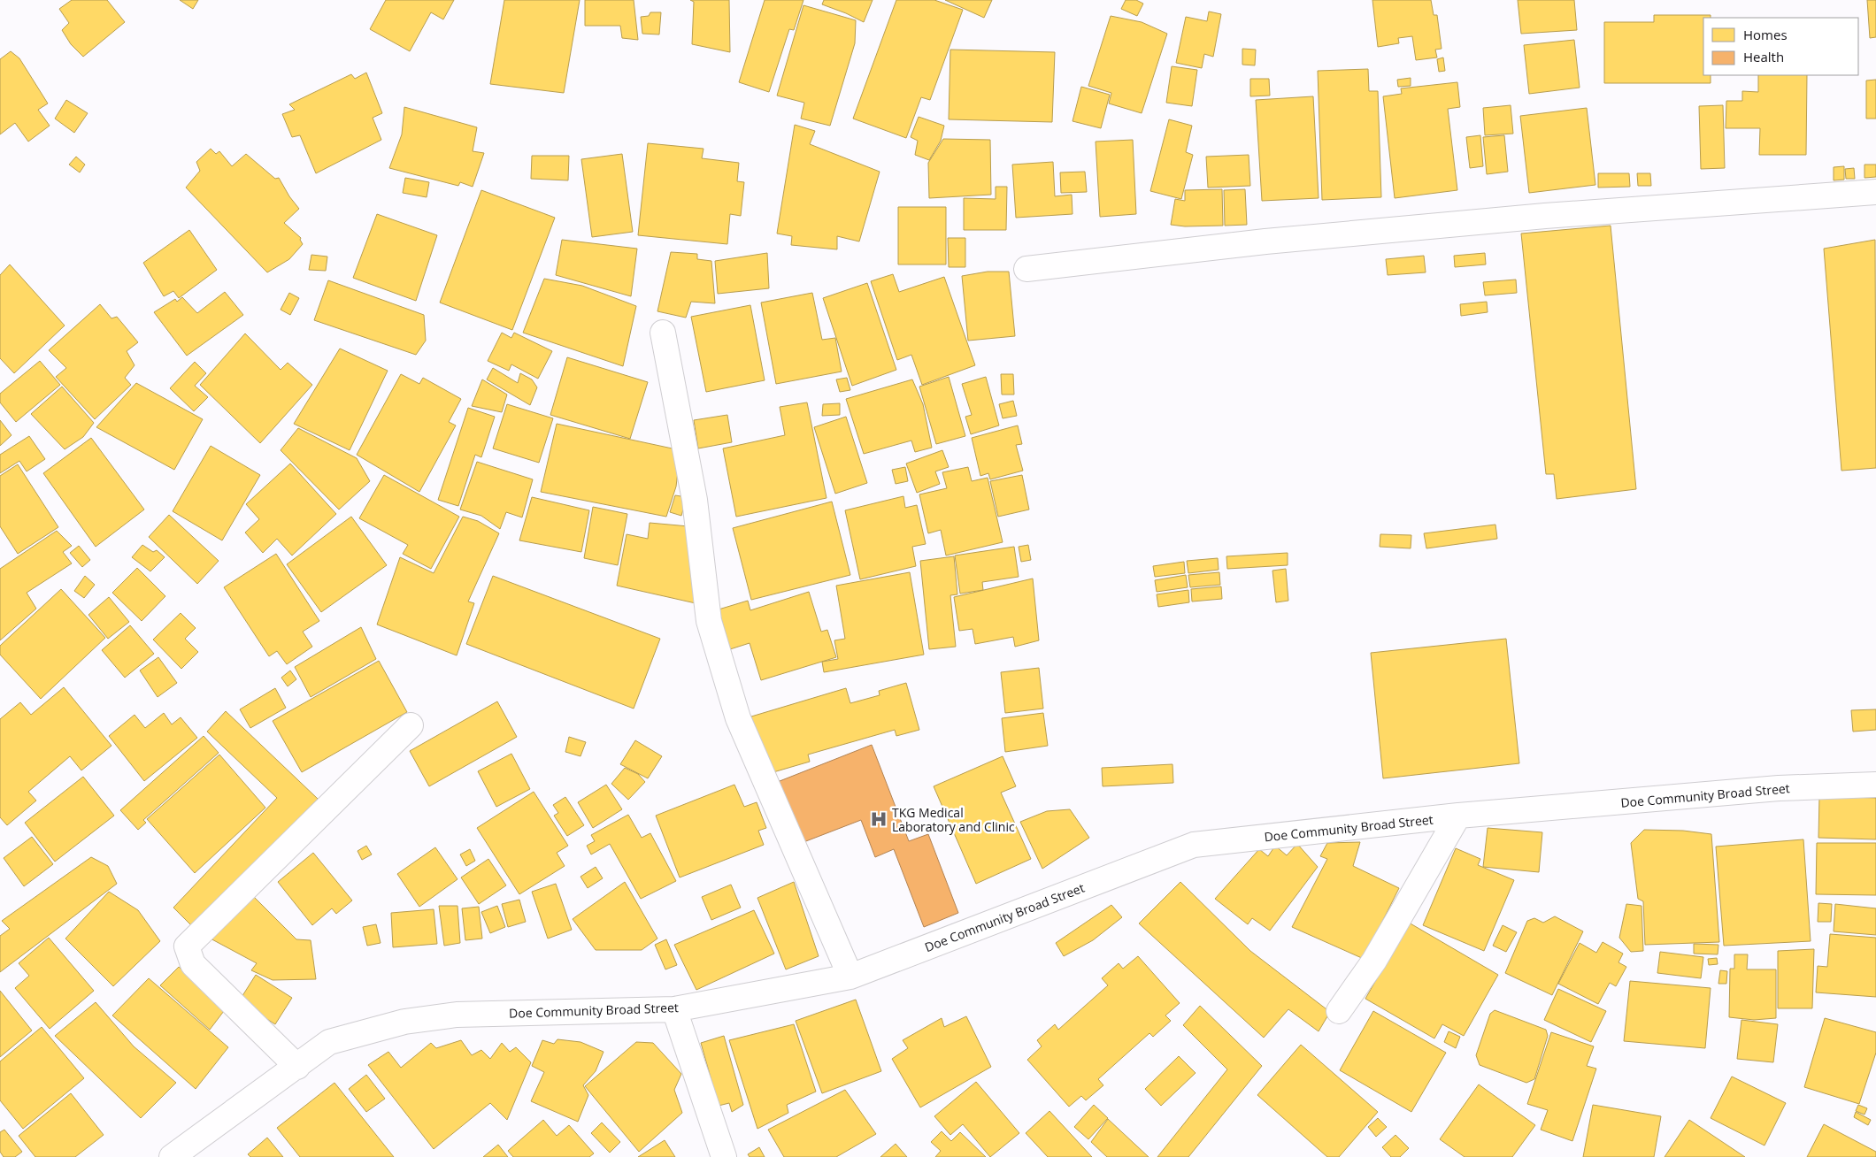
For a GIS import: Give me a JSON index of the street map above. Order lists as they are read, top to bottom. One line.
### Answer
{"streets":{"street":["Doe Community Broad Street"]},"places":{"hospital":["TKG Medical Laboratory and Clinic"]},"legend":["Homes","Health"]}
